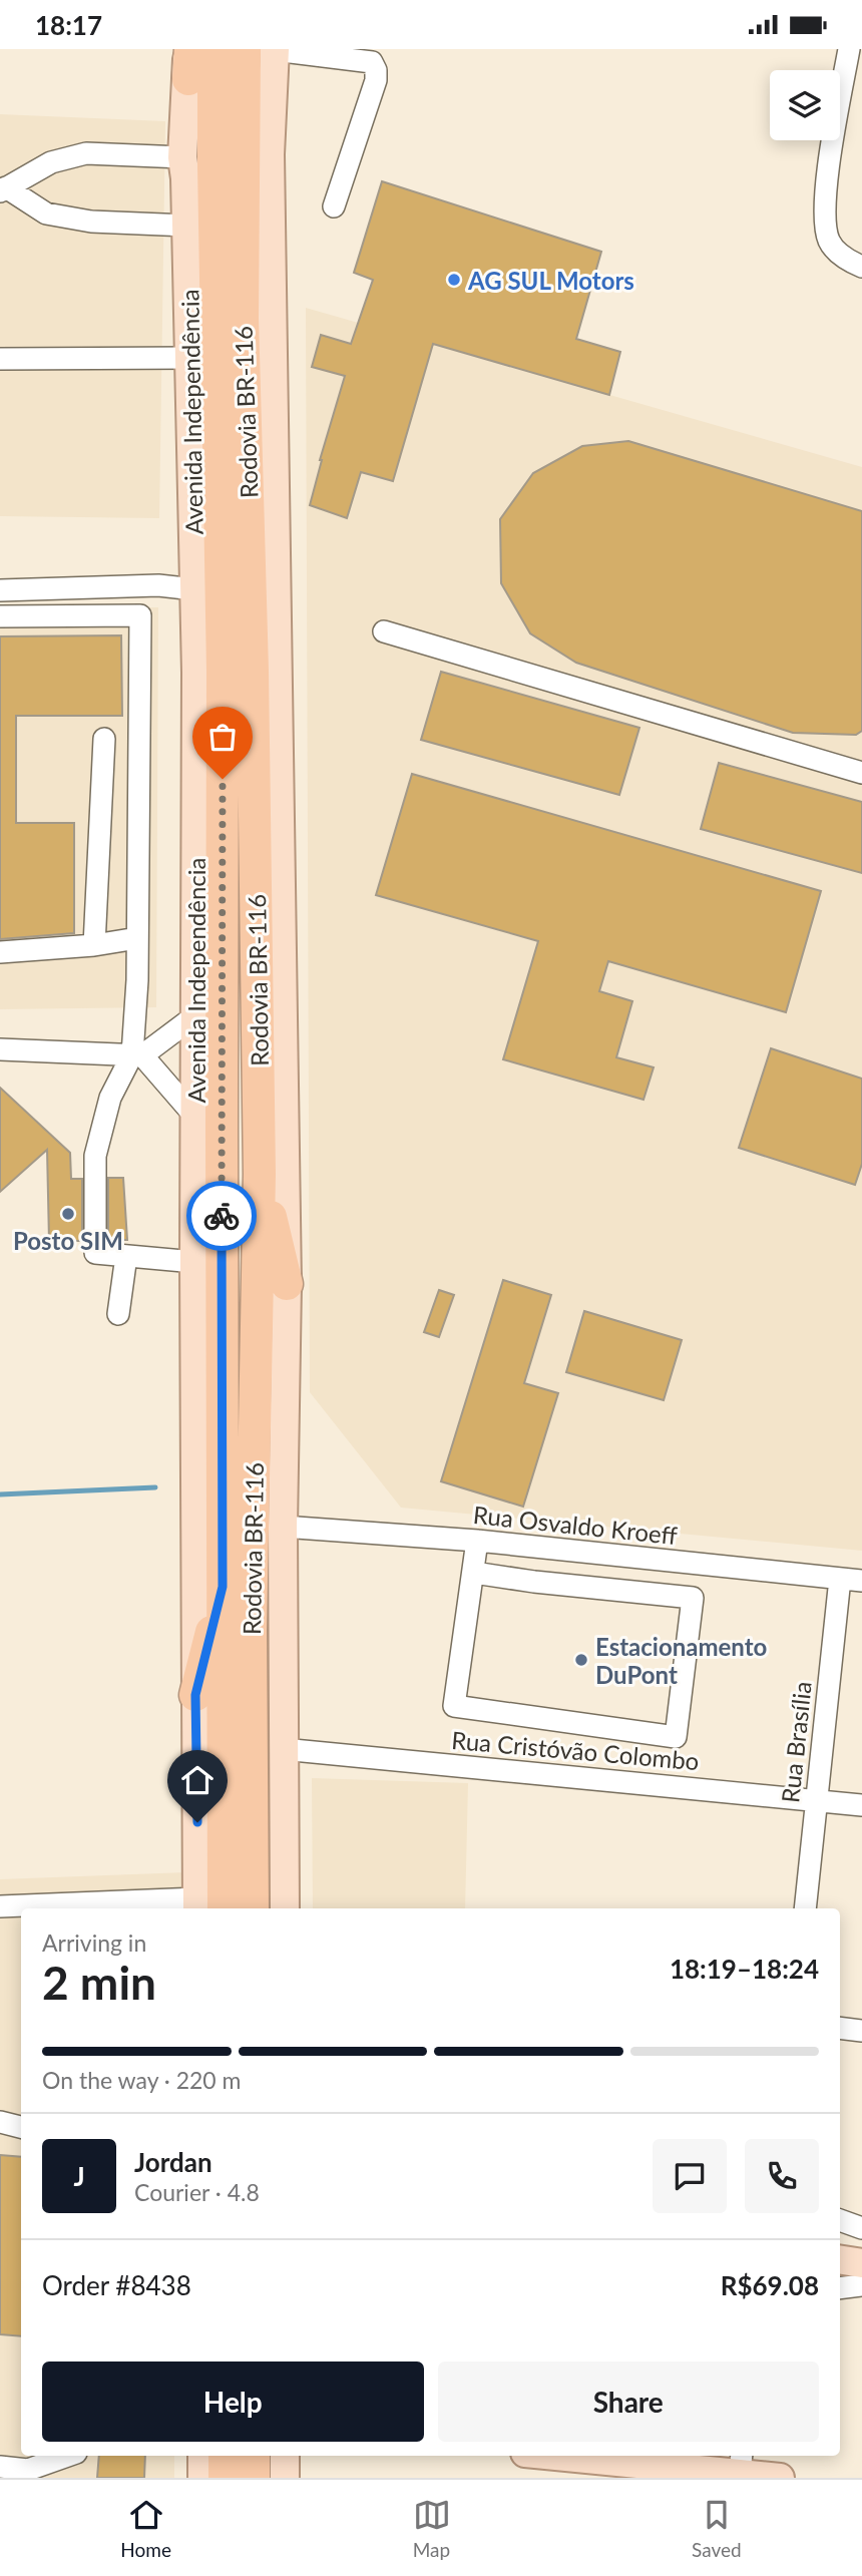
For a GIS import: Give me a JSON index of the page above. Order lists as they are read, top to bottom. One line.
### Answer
{"streets":{"highway":["Rodovia BR-116"],"main road":["Avenida Independência"],"street":["Rua Osvaldo Kroeff","Rua Brasília","Rua Cristóvão Colombo"]},"crossings":[["Avenida Independência","Rodovia BR-116"],["Rodovia BR-116","Rua Osvaldo Kroeff"],["Rodovia BR-116","Rua Cristóvão Colombo"],["Rua Osvaldo Kroeff","Rua Brasília"],["Rua Brasília","Rua Cristóvão Colombo"]],"places":["AG SUL Motors","Posto SIM","Estacionamento DuPont"],"page":{"status":"18:17","heading":["2 min","Arriving in","18:19–18:24"],"panel":["Jordan","Courier · 4.8","Order #8438","R$69.08"],"bar":"On the way · 220 m","round":"J","buttons":["Help","Share"],"tabs":["Home","Map","Saved"]}}
